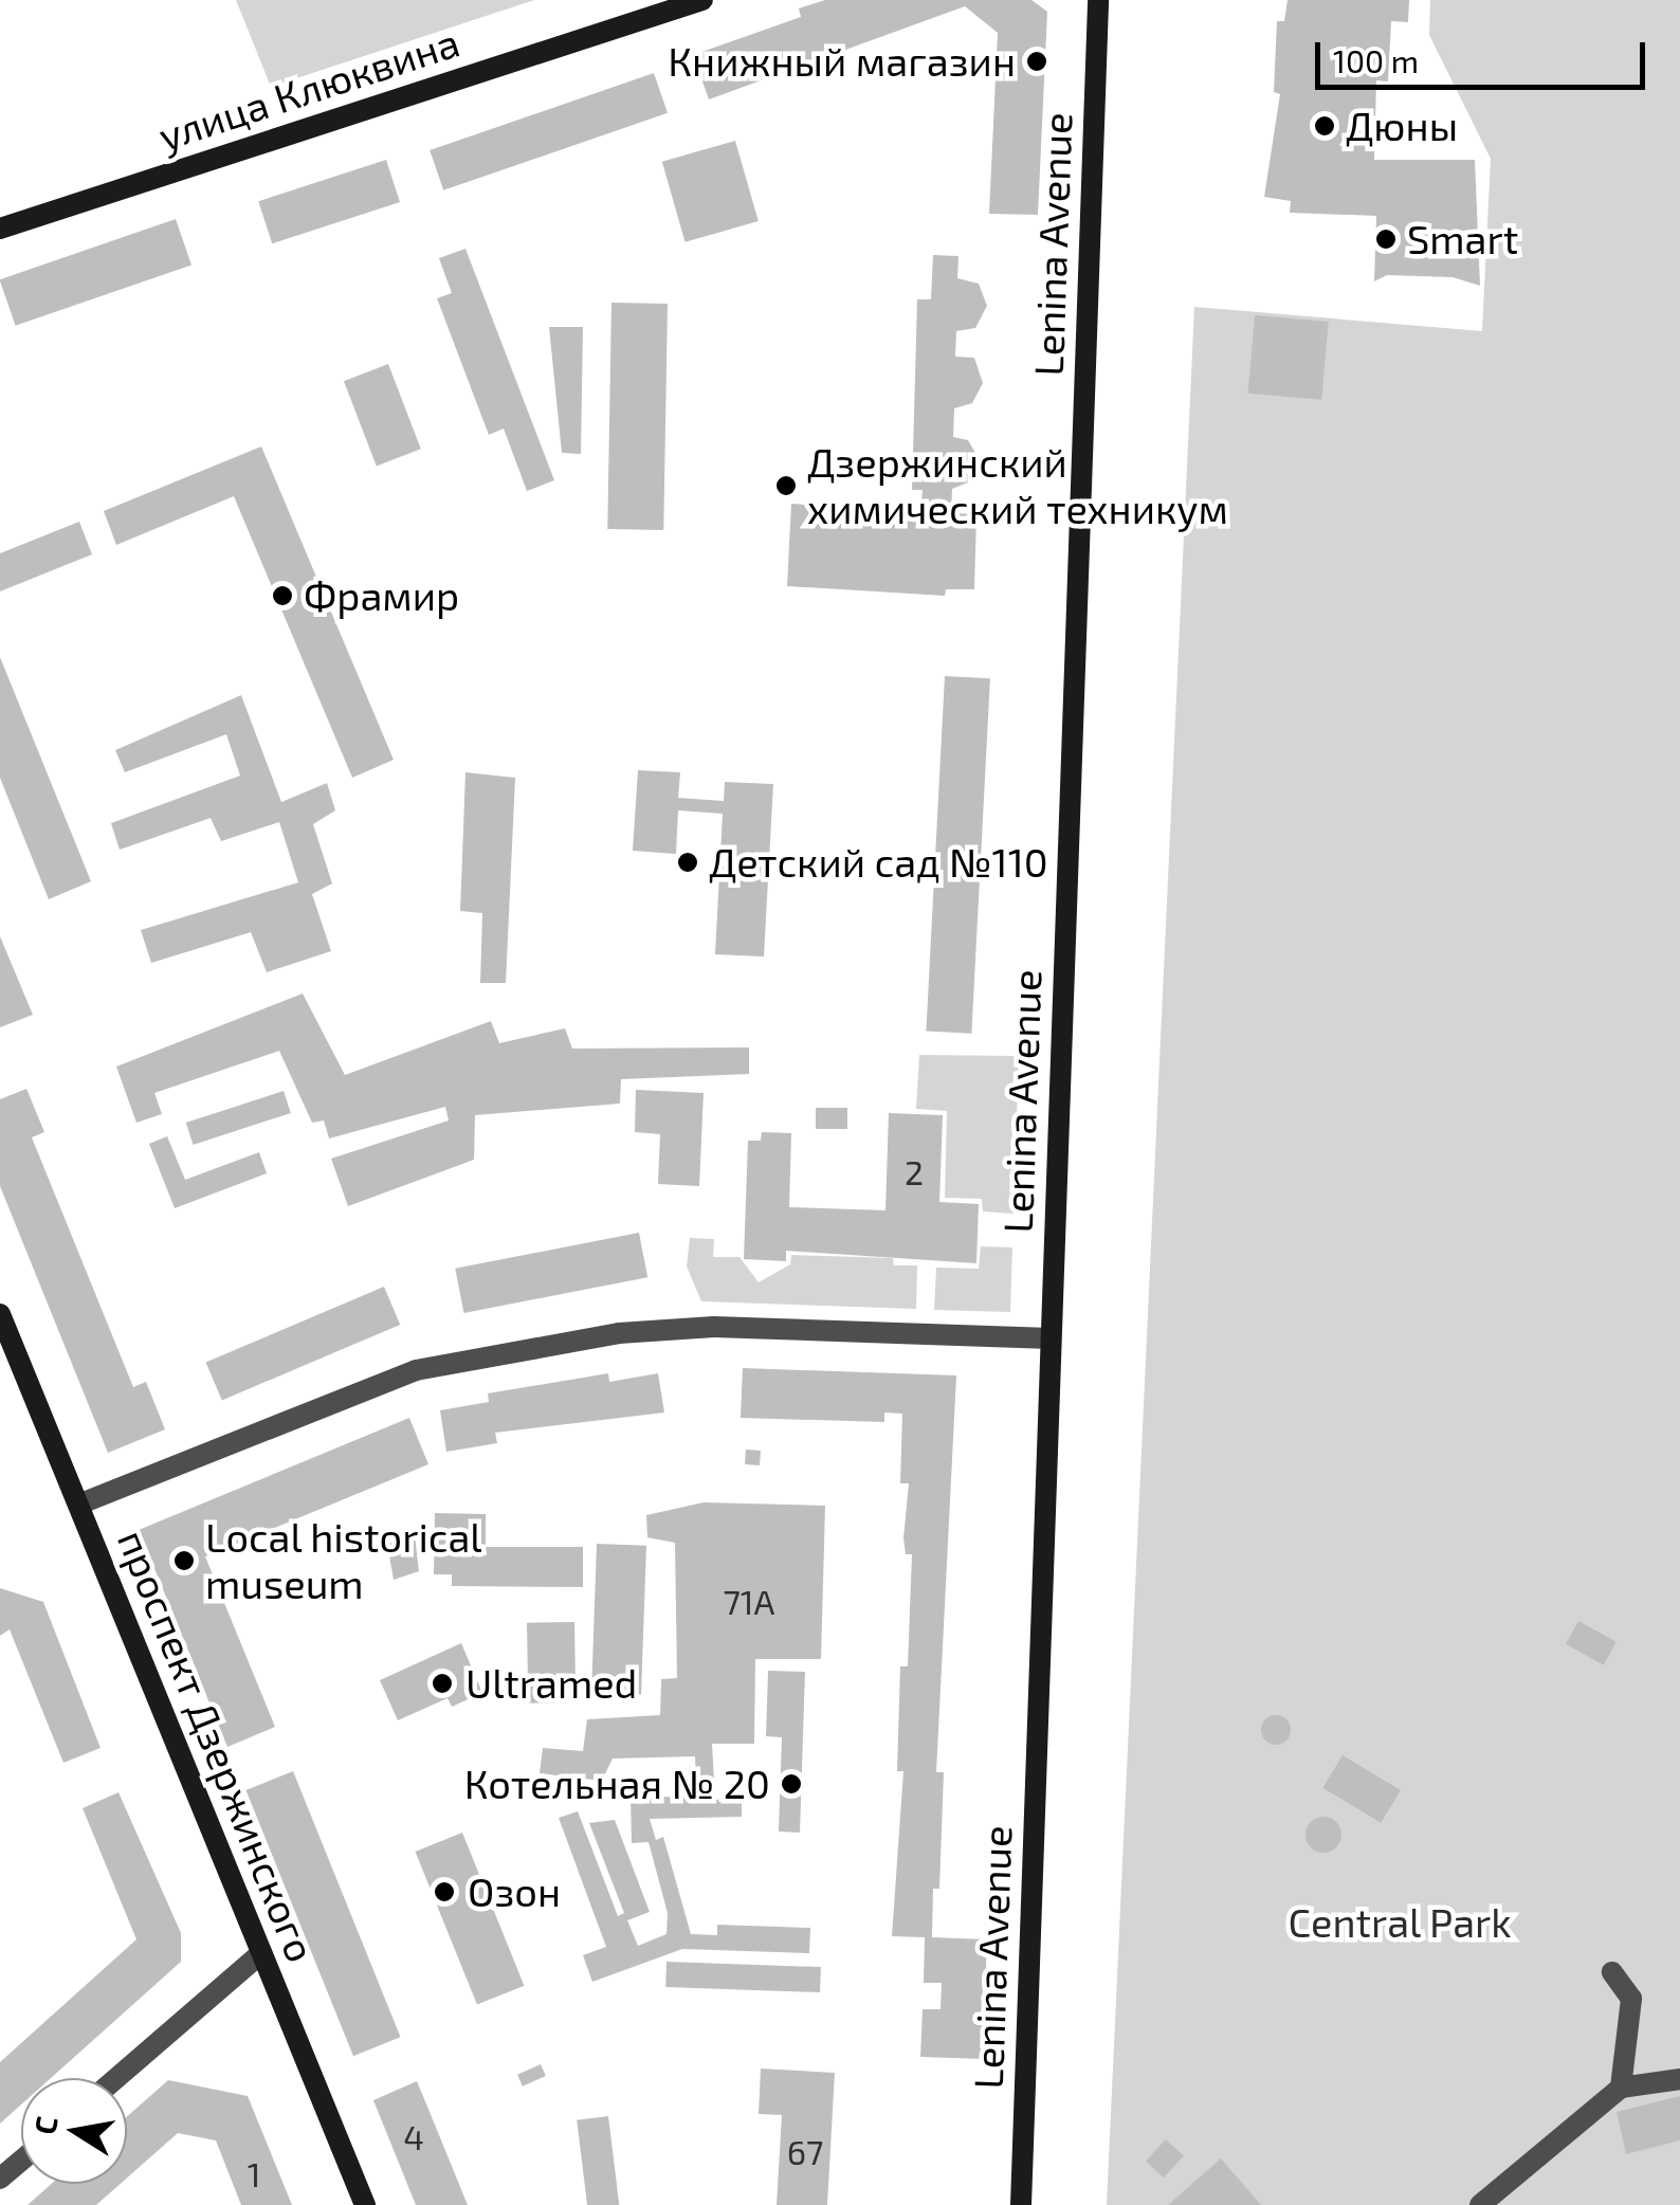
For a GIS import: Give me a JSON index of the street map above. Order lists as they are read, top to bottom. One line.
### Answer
{"streets":{"main road":["улица Клюквина","Lenina Avenue","проспект Дзержинского"]},"parks":["Central Park"],"places":["Книжный магазин","Дюны","Smart","Дзержинский химический техникум","Фрамир","Детский сад №110","Local historical museum","Ultramed","Котельная № 20","Озон"],"house_numbers":["2","71А","4","67","1"],"scale_bar":"100 m","north":"left"}
